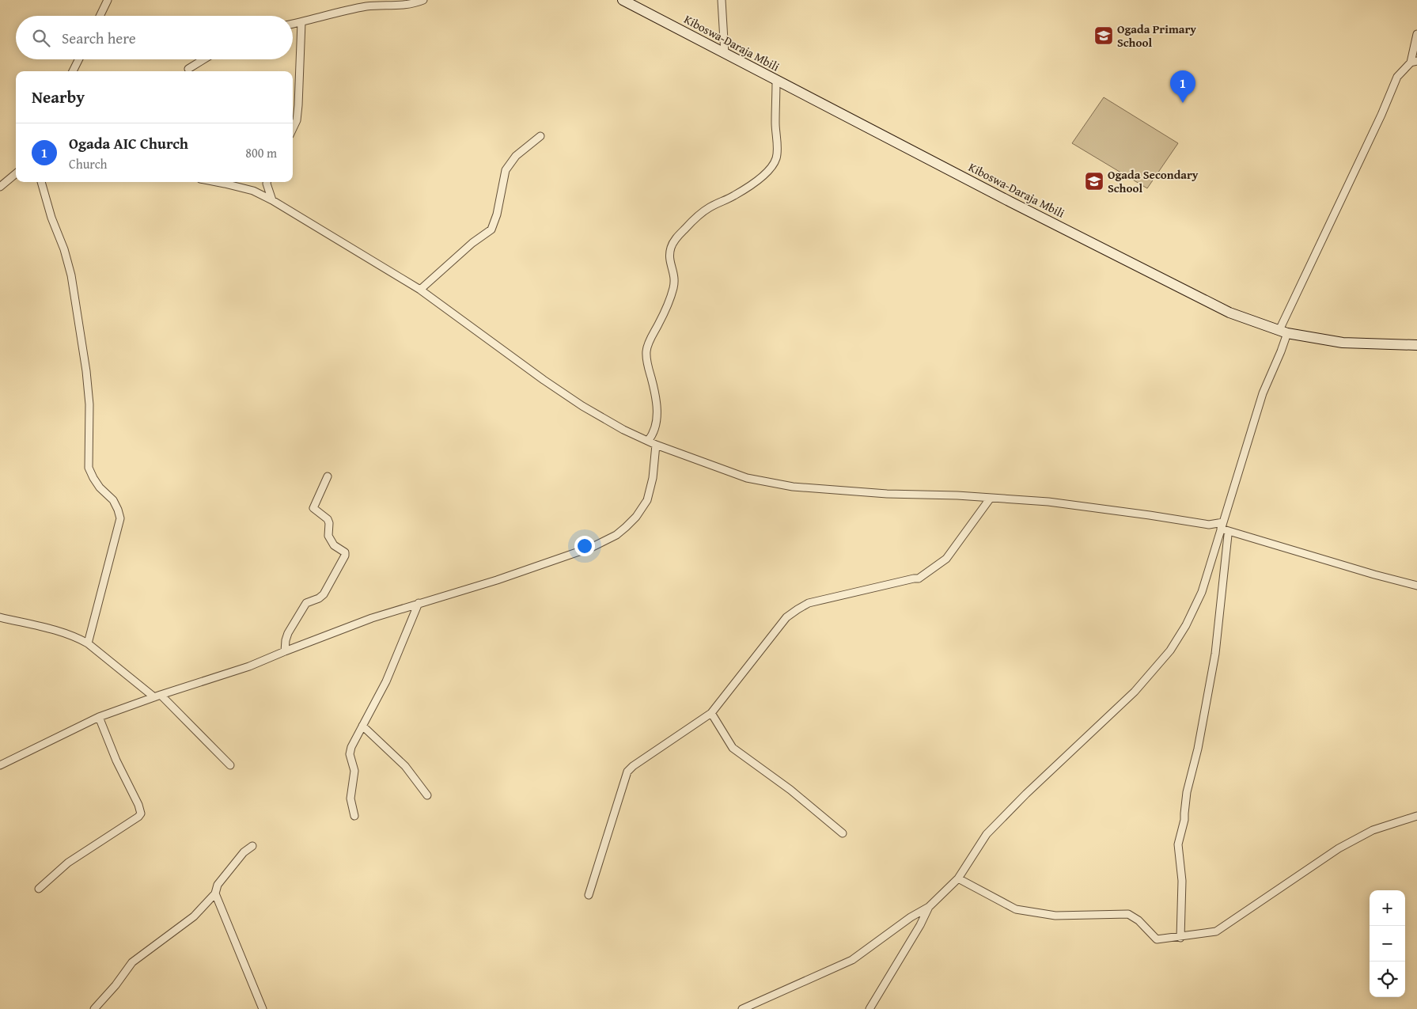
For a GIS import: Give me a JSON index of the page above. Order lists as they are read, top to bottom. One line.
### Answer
{"streets":{"main road":["Kiboswa-Daraja Mbili"]},"places":{"school or university":["Ogada Primary School","Ogada Secondary School"]},"page":{"search":"Search here","pins":"1","heading":"Nearby","list":[{"mark":"1","name":"Ogada AIC Church","note":"Church","value":"800 m"}],"map_buttons":["+","−"]}}
